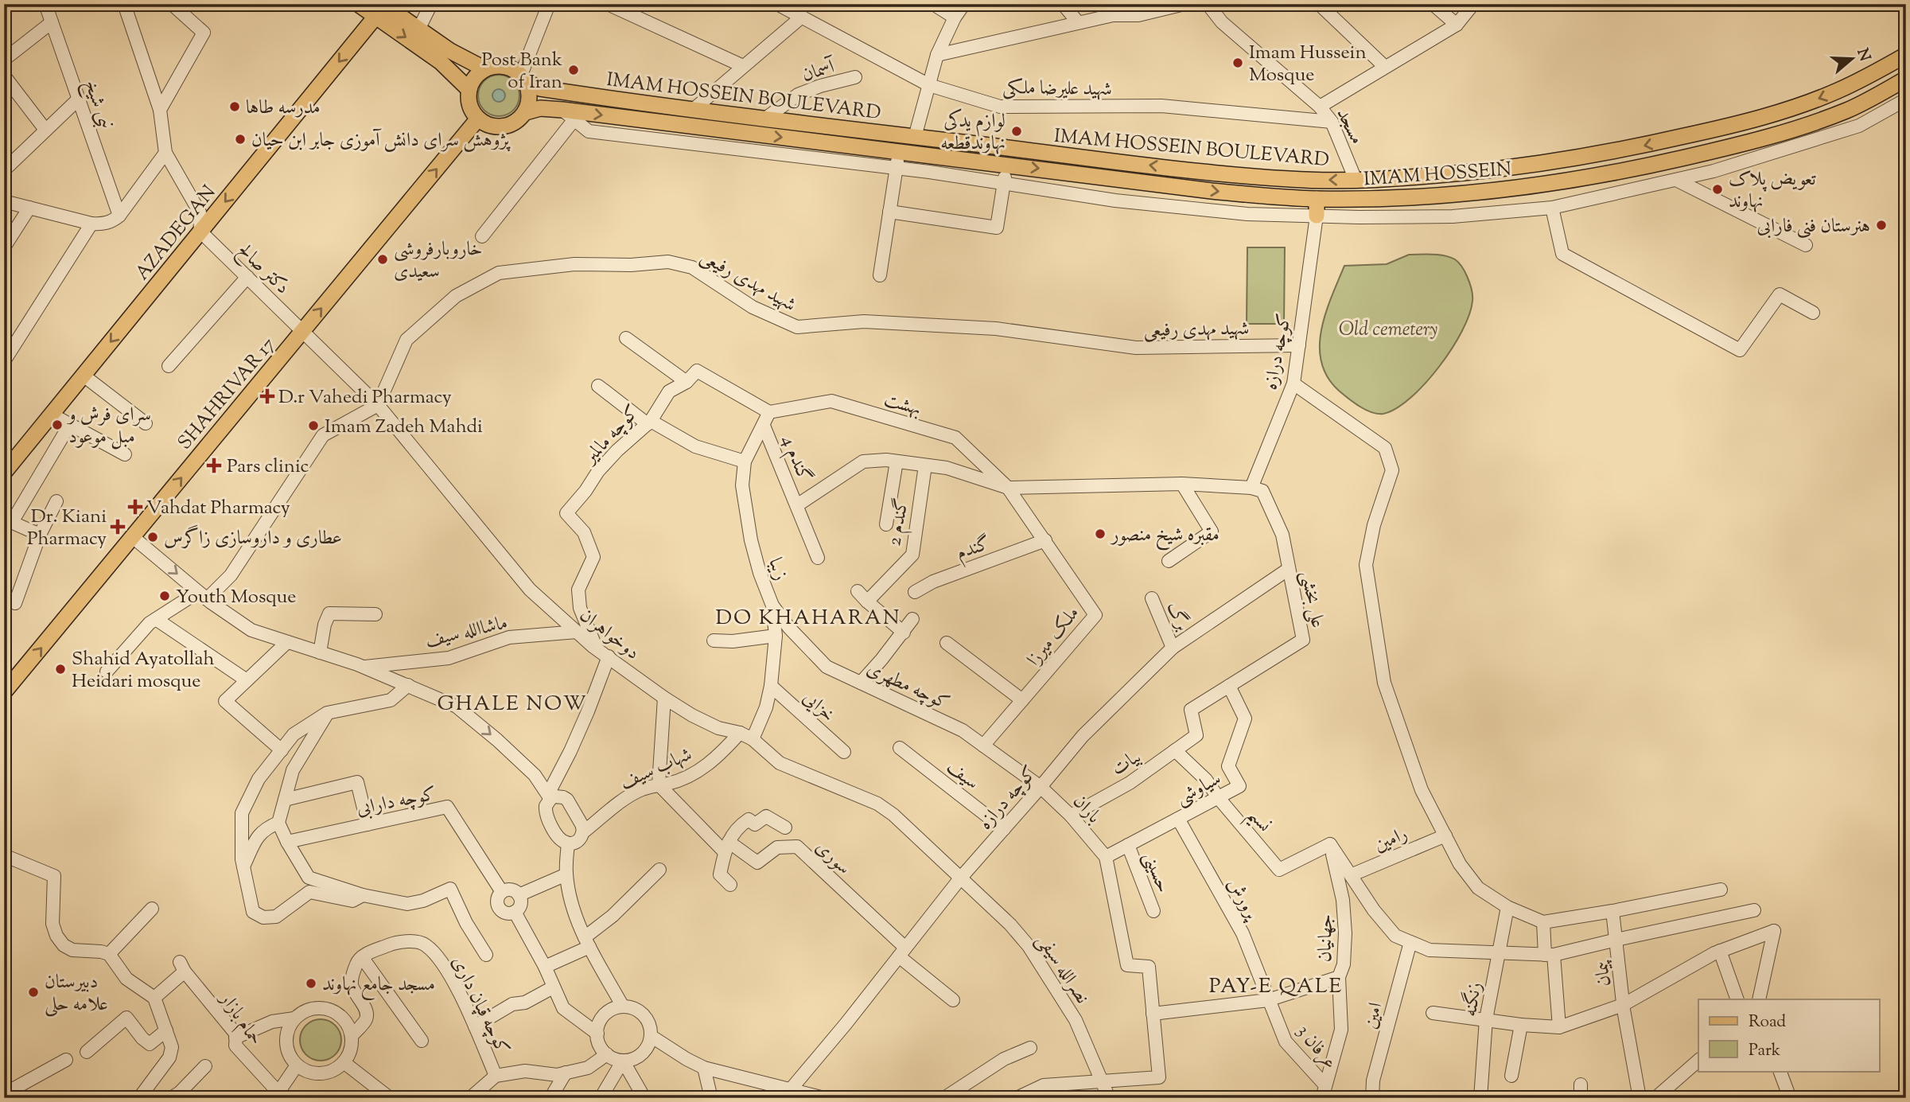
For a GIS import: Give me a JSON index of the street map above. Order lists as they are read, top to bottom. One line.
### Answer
{"streets":{"main road":["IMAM HOSSEIN BOULEVARD","IMAM HOSSEIN","AZADEGAN","SHAHRIVAR 17"],"street":["آسمان","شهید علیرضا ملکی","نبی شیخ","مسجد","دکتر صالح","شهید مهدی رفیعی","کوچه درازه","بهشت","کوچه مالمیر","گندم 4","گندم 2","گندم","زیبا","علی بخشی","برگ","ماشاالله سیف","دوخواهران","ملک میرزا","کوچه مطهری","خزایی","بیات","شهاب سیف","سیف","سیاوشی","کوچه دارابی","باران","نسیم","رامین","سوری","حسینی","پرورش","جهانیان","نصرالله سیفی","پیمان","زنگنه","کوچه قپان داری","امین","حمام بازار","عرفان 3"]},"crossings":[["آسمان","IMAM HOSSEIN BOULEVARD"],["شهید علیرضا ملکی","مسجد"],["IMAM HOSSEIN BOULEVARD","مسجد"],["IMAM HOSSEIN BOULEVARD","IMAM HOSSEIN"],["IMAM HOSSEIN BOULEVARD","SHAHRIVAR 17"],["IMAM HOSSEIN","SHAHRIVAR 17"],["AZADEGAN","دکتر صالح"],["دکتر صالح","SHAHRIVAR 17"],["دکتر صالح","دوخواهران"],["شهید مهدی رفیعی","کوچه درازه"],["شهید مهدی رفیعی","دوخواهران"],["کوچه درازه","علی بخشی"],["کوچه درازه","برگ"],["کوچه درازه","دوخواهران"],["کوچه درازه","کوچه مطهری"],["کوچه درازه","سیف"],["کوچه درازه","باران"],["کوچه درازه","سوری"],["کوچه درازه","نصرالله سیفی"],["SHAHRIVAR 17","دوخواهران"],["بهشت","کوچه مالمیر"],["بهشت","زیبا"],["بهشت","ملک میرزا"],["کوچه مالمیر","زیبا"],["کوچه مالمیر","دوخواهران"],["گندم 4","زیبا"],["گندم","ملک میرزا"],["زیبا","دوخواهران"],["زیبا","کوچه مطهری"],["زیبا","خزایی"],["علی بخشی","بیات"],["علی بخشی","سیاوشی"],["ماشاالله سیف","دوخواهران"],["دوخواهران","شهاب سیف"],["دوخواهران","نصرالله سیفی"],["ملک میرزا","کوچه مطهری"],["کوچه مطهری","باران"],["بیات","باران"],["بیات","نسیم"],["سیاوشی","باران"],["سیاوشی","نسیم"],["سیاوشی","حسینی"],["سیاوشی","پرورش"],["کوچه دارابی","کوچه قپان داری"],["نسیم","جهانیان"],["پرورش","عرفان 3"],["جهانیان","عرفان 3"]],"one_way":["IMAM HOSSEIN BOULEVARD","IMAM HOSSEIN","AZADEGAN","SHAHRIVAR 17"],"districts":["DO KHAHARAN","GHALE NOW","PAY-E QALE"],"parks":["Old cemetery"],"places":{"other":["Imam Hussein Mosque","Post Bank of Iran","مدرسه طاها","لوازم یدکی نهاوندقطعه","پژوهش سرای دانش آموزی جابر ابن حیان","تعویض پلاک نهاوند","هنرستان فنی فارابی","خاروبارفروشی سعیدی","سرای فرش و مبل موعود","Imam Zadeh Mahdi","مقبره شیخ منصور","عطاری و داروسازی زاگرس","Youth Mosque","Shahid Ayatollah Heidari mosque","مسجد جامع نهاوند","دبیرستان علامه حلی"],"health":["D.r Vahedi Pharmacy","Pars clinic","Vahdat Pharmacy","Dr. Kiani Pharmacy"]},"legend":["Road","Park"],"north":"right"}
